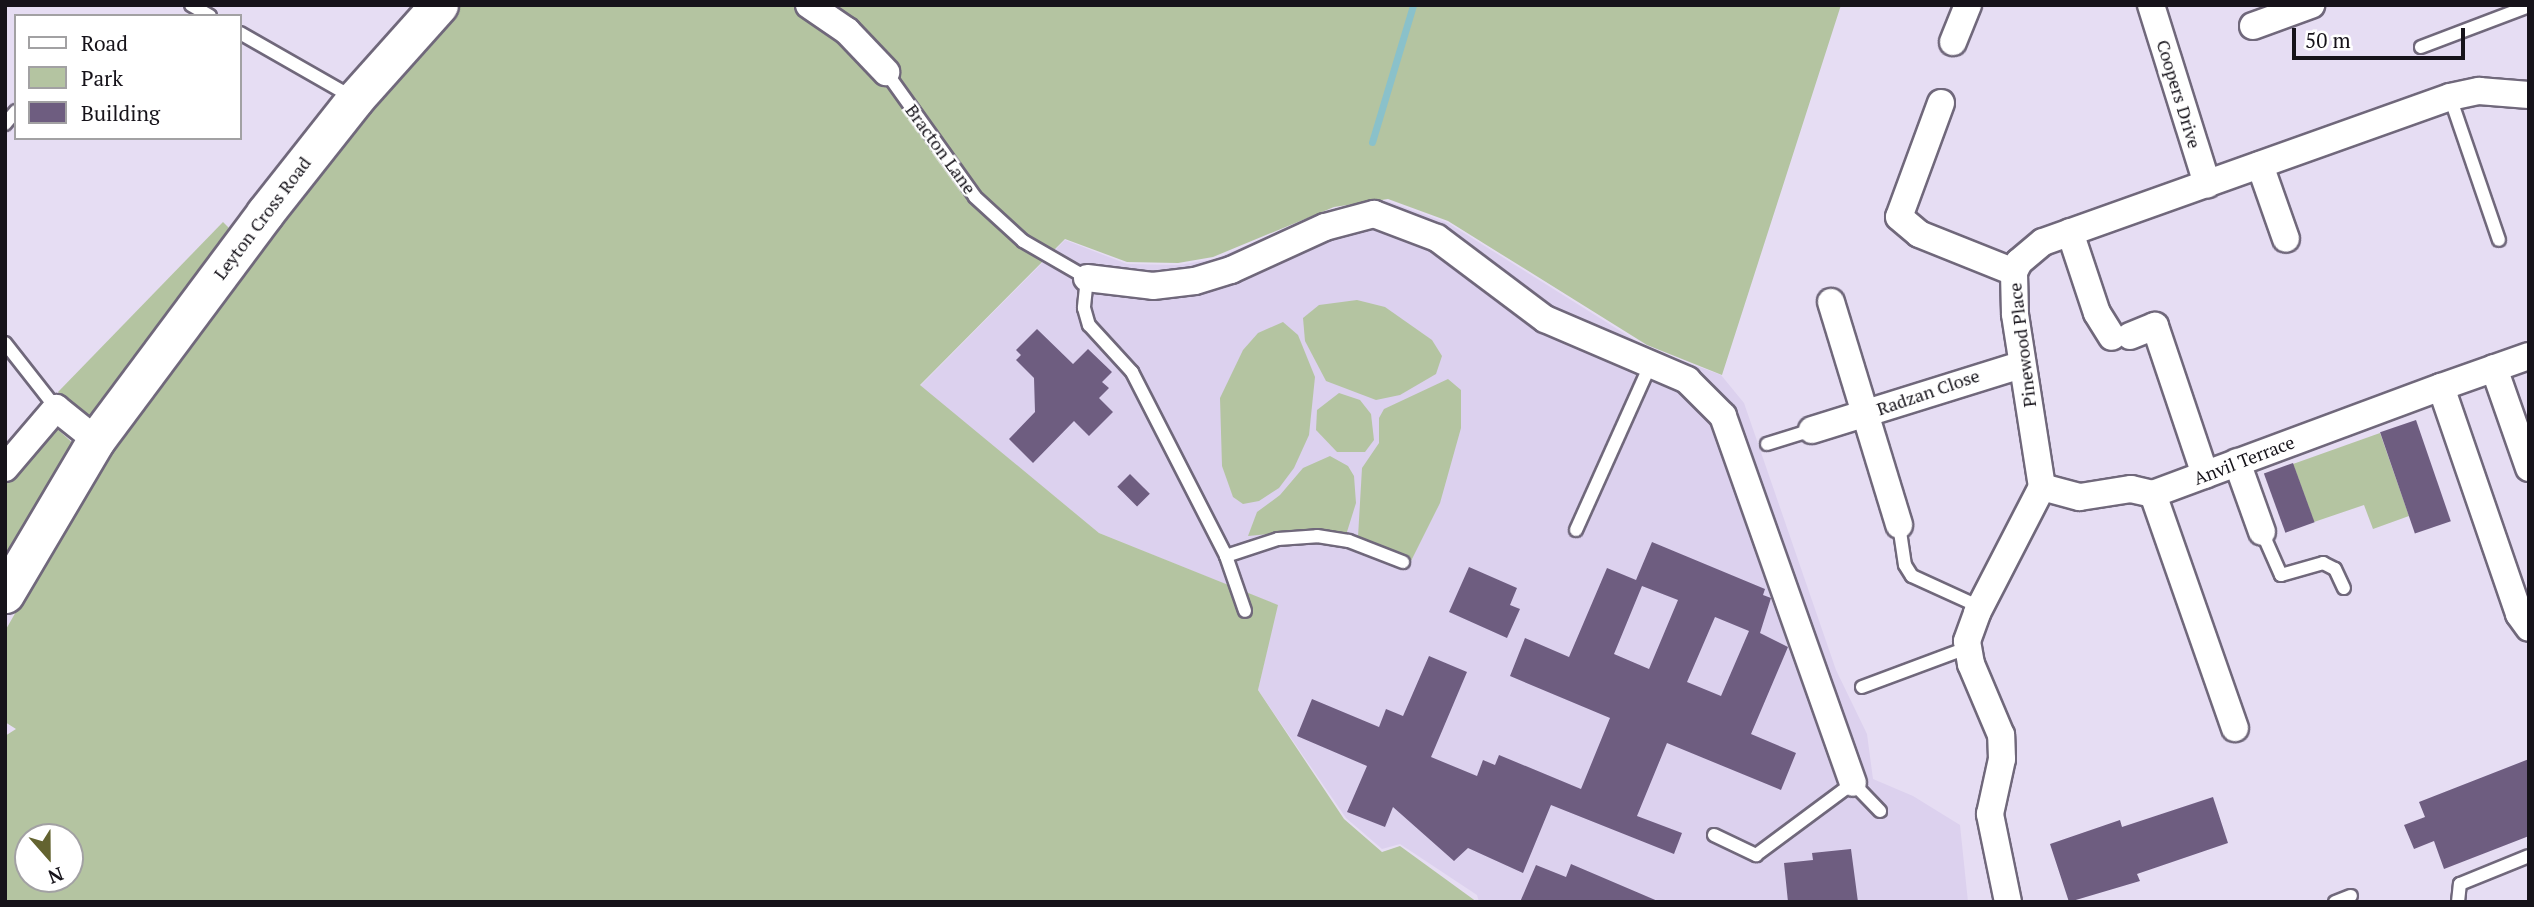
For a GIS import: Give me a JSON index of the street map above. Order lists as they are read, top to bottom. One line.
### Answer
{"streets":{"street":["Coopers Drive","Bracton Lane","Leyton Cross Road","Pinewood Place","Radzan Close","Anvil Terrace"]},"crossings":[["Coopers Drive","Pinewood Place"],["Pinewood Place","Radzan Close"],["Pinewood Place","Anvil Terrace"]],"legend":["Road","Park","Building"],"scale_bar":"50 m","north":"bottom"}
